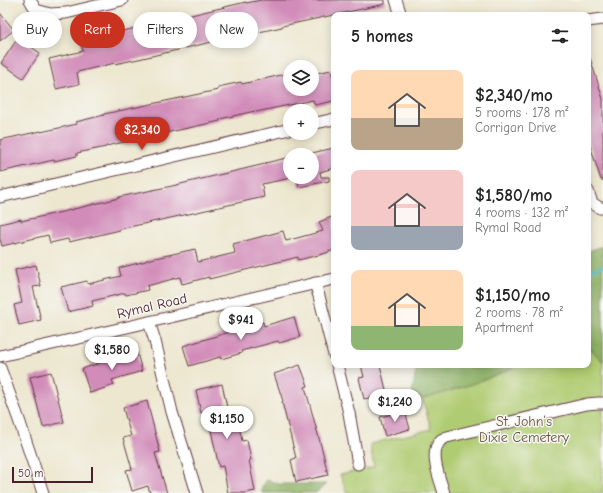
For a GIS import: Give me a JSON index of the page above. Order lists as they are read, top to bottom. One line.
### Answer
{"streets":{"street":["Rymal Road"]},"parks":["St. John’s Dixie Cemetery"],"scale_bar":"50 m","page":{"chip":["Buy","Rent","Filters","New"],"heading":"5 homes","map_buttons":["+","−"],"list":[{"name":"$2,340/mo","note":"5 rooms · 178 m² · Corrigan Drive"},{"name":"$1,580/mo","note":"4 rooms · 132 m² · Rymal Road"},{"name":"$1,150/mo","note":"2 rooms · 78 m² · Apartment"}],"price":["$2,340","$941","$1,580","$1,240","$1,150"],"scale":"50 m"}}
